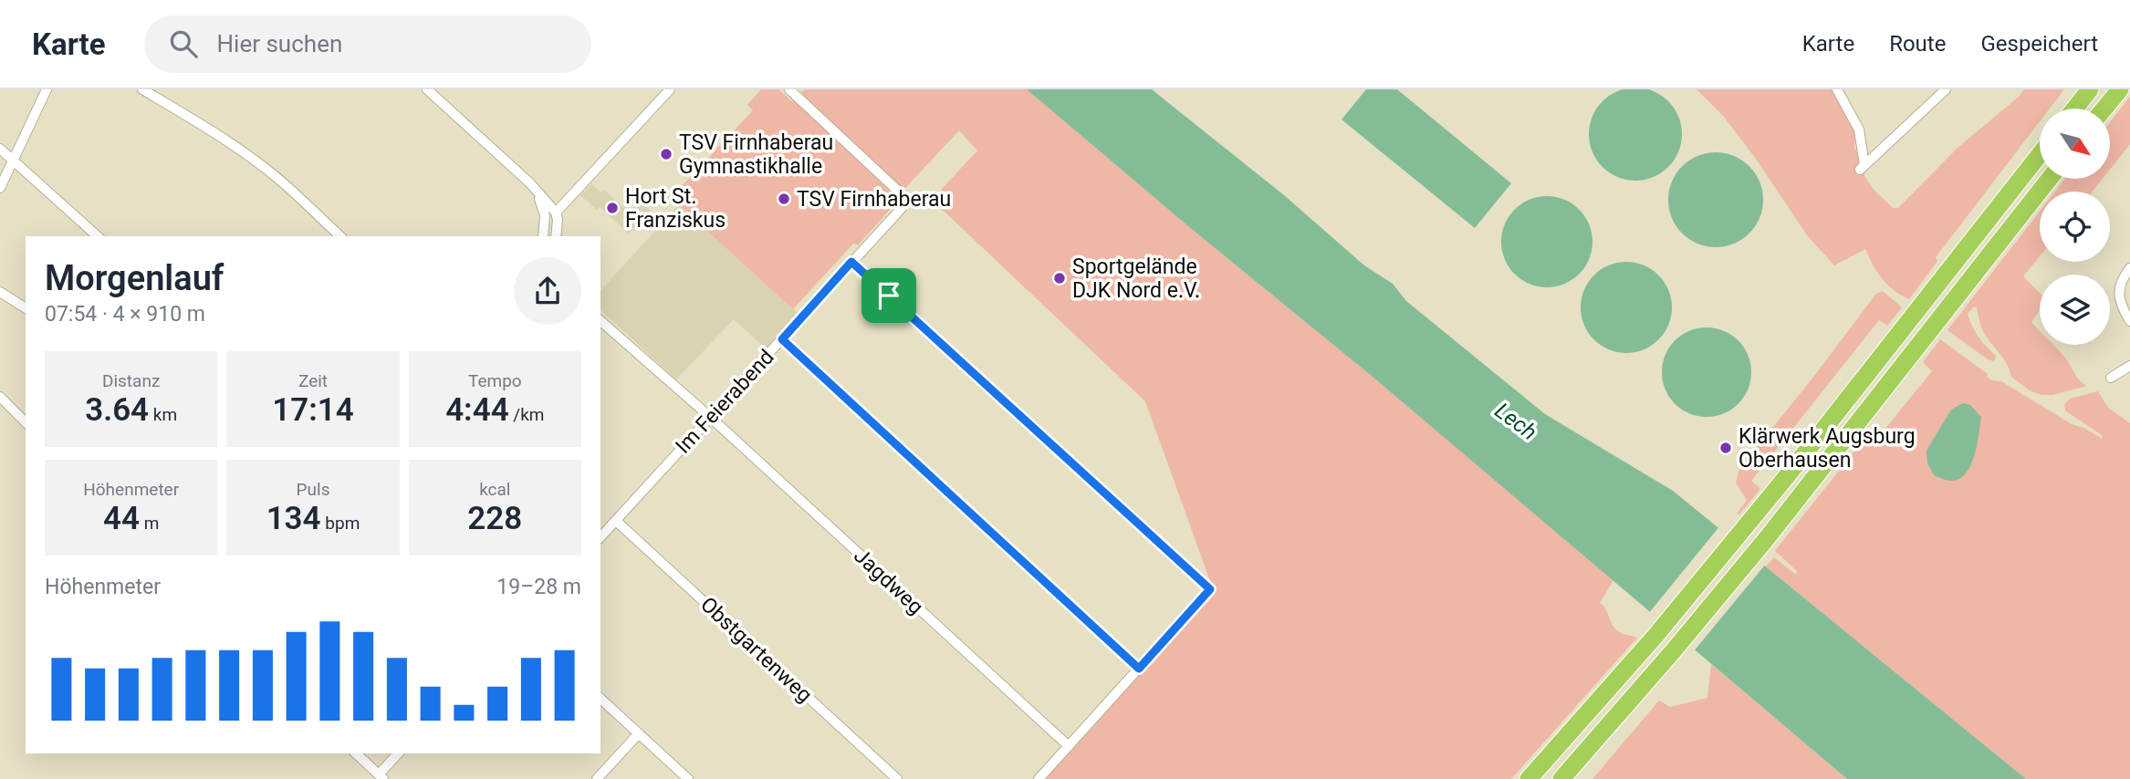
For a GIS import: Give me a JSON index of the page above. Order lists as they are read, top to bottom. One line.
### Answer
{"streets":{"street":["Im Feierabend","Jagdweg","Obstgartenweg"]},"crossings":[["Im Feierabend","Jagdweg"],["Im Feierabend","Obstgartenweg"]],"water":["Lech"],"places":["TSV Firnhaberau Gymnastikhalle","TSV Firnhaberau","Hort St. Franziskus","Sportgelände DJK Nord e.V.","Klärwerk Augsburg Oberhausen"],"north":"bottom right","page":{"header":"Karte","search":"Hier suchen","nav":["Karte","Route","Gespeichert"],"heading":["Morgenlauf","07:54 · 4 × 910 m"],"stats":[["Distanz","3.64 km"],["Zeit","17:14"],["Tempo","4:44 /km"],["Höhenmeter","44 m"],["Puls","134 bpm"],["kcal","228"]],"chart":["Höhenmeter","19–28 m"]}}
